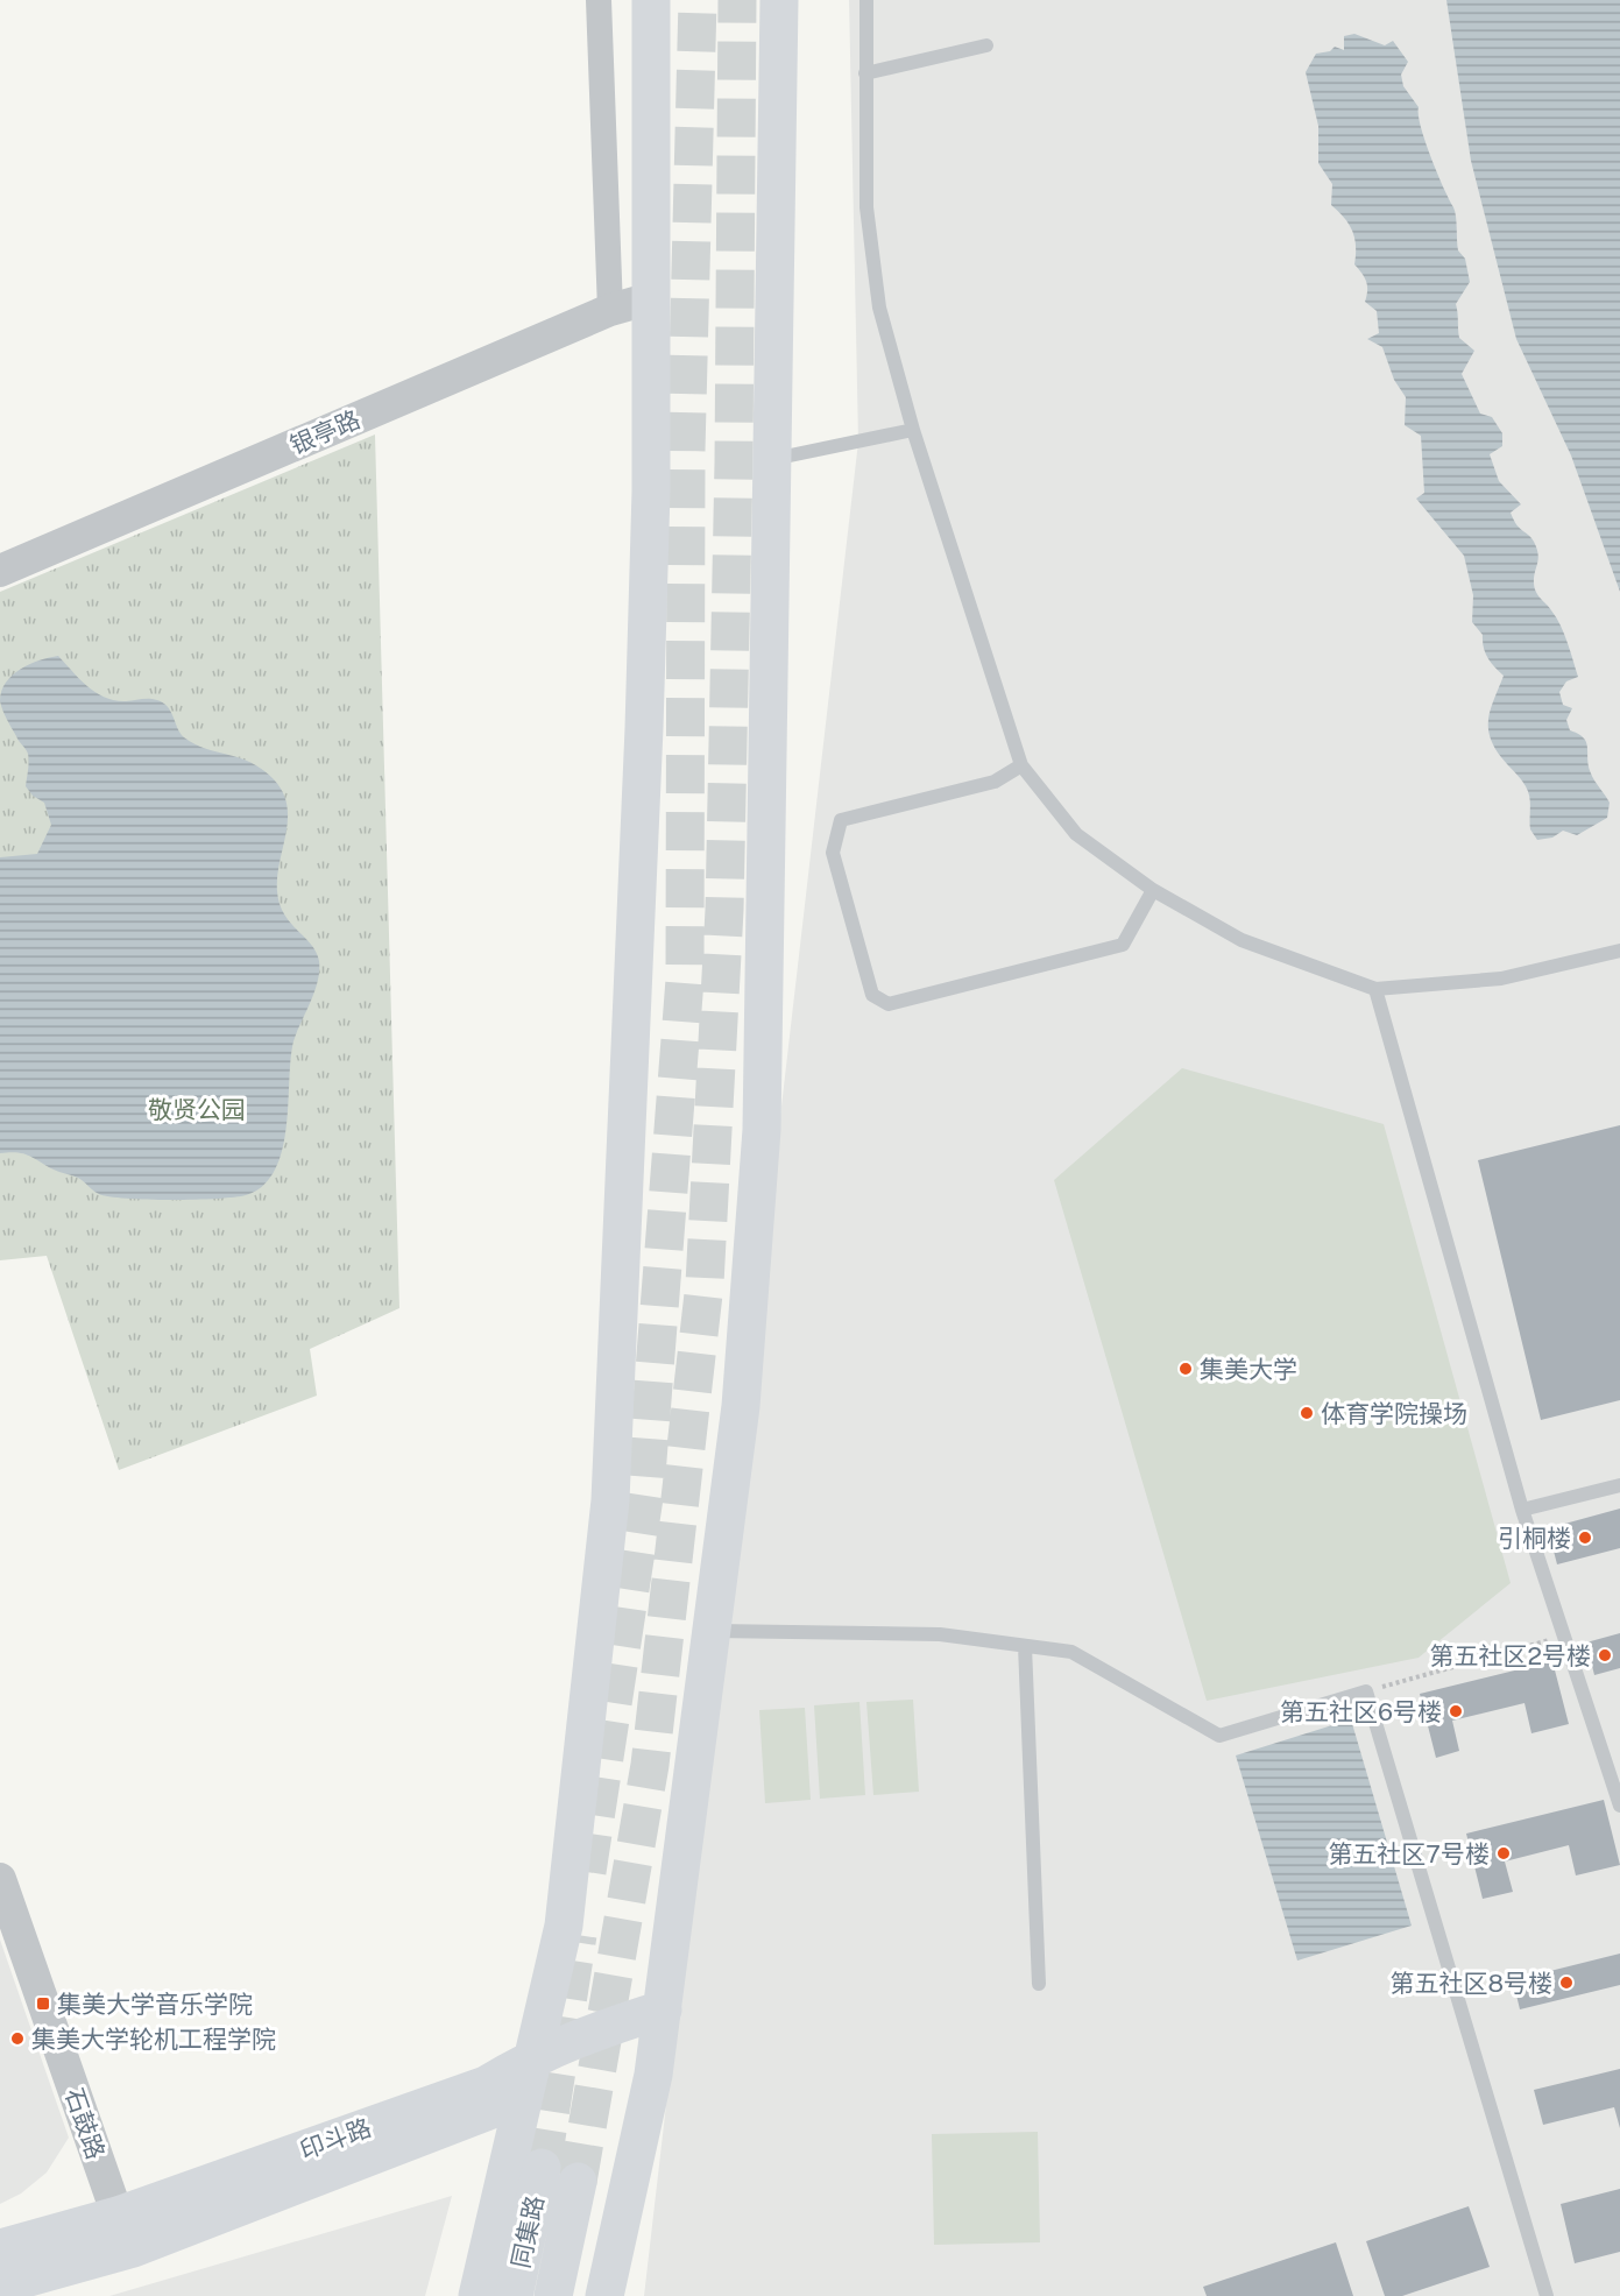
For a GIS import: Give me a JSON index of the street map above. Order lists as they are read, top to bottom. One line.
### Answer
{"streets":{"main road":["印斗路","同集路"],"street":["银亭路","石鼓路"]},"crossings":[["石鼓路","印斗路"]],"parks":["敬贤公园"],"places":{"other":["集美大学","体育学院操场","引桐楼","第五社区2号楼","第五社区6号楼","第五社区7号楼","第五社区8号楼","集美大学轮机工程学院"],"transit":["集美大学音乐学院"]}}
